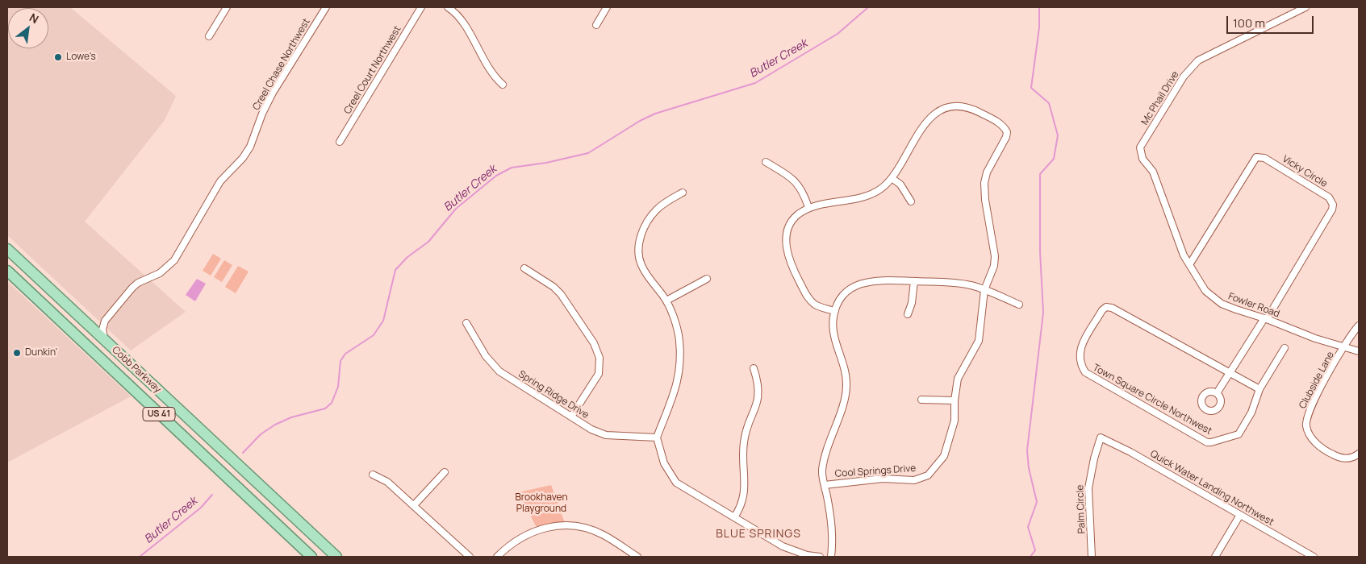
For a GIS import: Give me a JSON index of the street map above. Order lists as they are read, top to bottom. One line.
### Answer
{"streets":{"main road":["Cobb Parkway","US 41"],"street":["Creel Chase Northwest","Creel Court Northwest","Mc Phail Drive","Vicky Circle","Fowler Road","Clubside Lane","Spring Ridge Drive","Town Square Circle Northwest","Cool Springs Drive","Quick Water Landing Northwest","Palm Circle"]},"crossings":[["Creel Chase Northwest","Cobb Parkway"],["Mc Phail Drive","Fowler Road"],["Vicky Circle","Fowler Road"],["Fowler Road","Clubside Lane"],["Quick Water Landing Northwest","Palm Circle"]],"districts":["BLUE SPRINGS"],"water":["Butler Creek"],"parks":["Brookhaven Playground"],"places":["Lowe's","Dunkin'"],"scale_bar":"100 m","north":"top right"}
